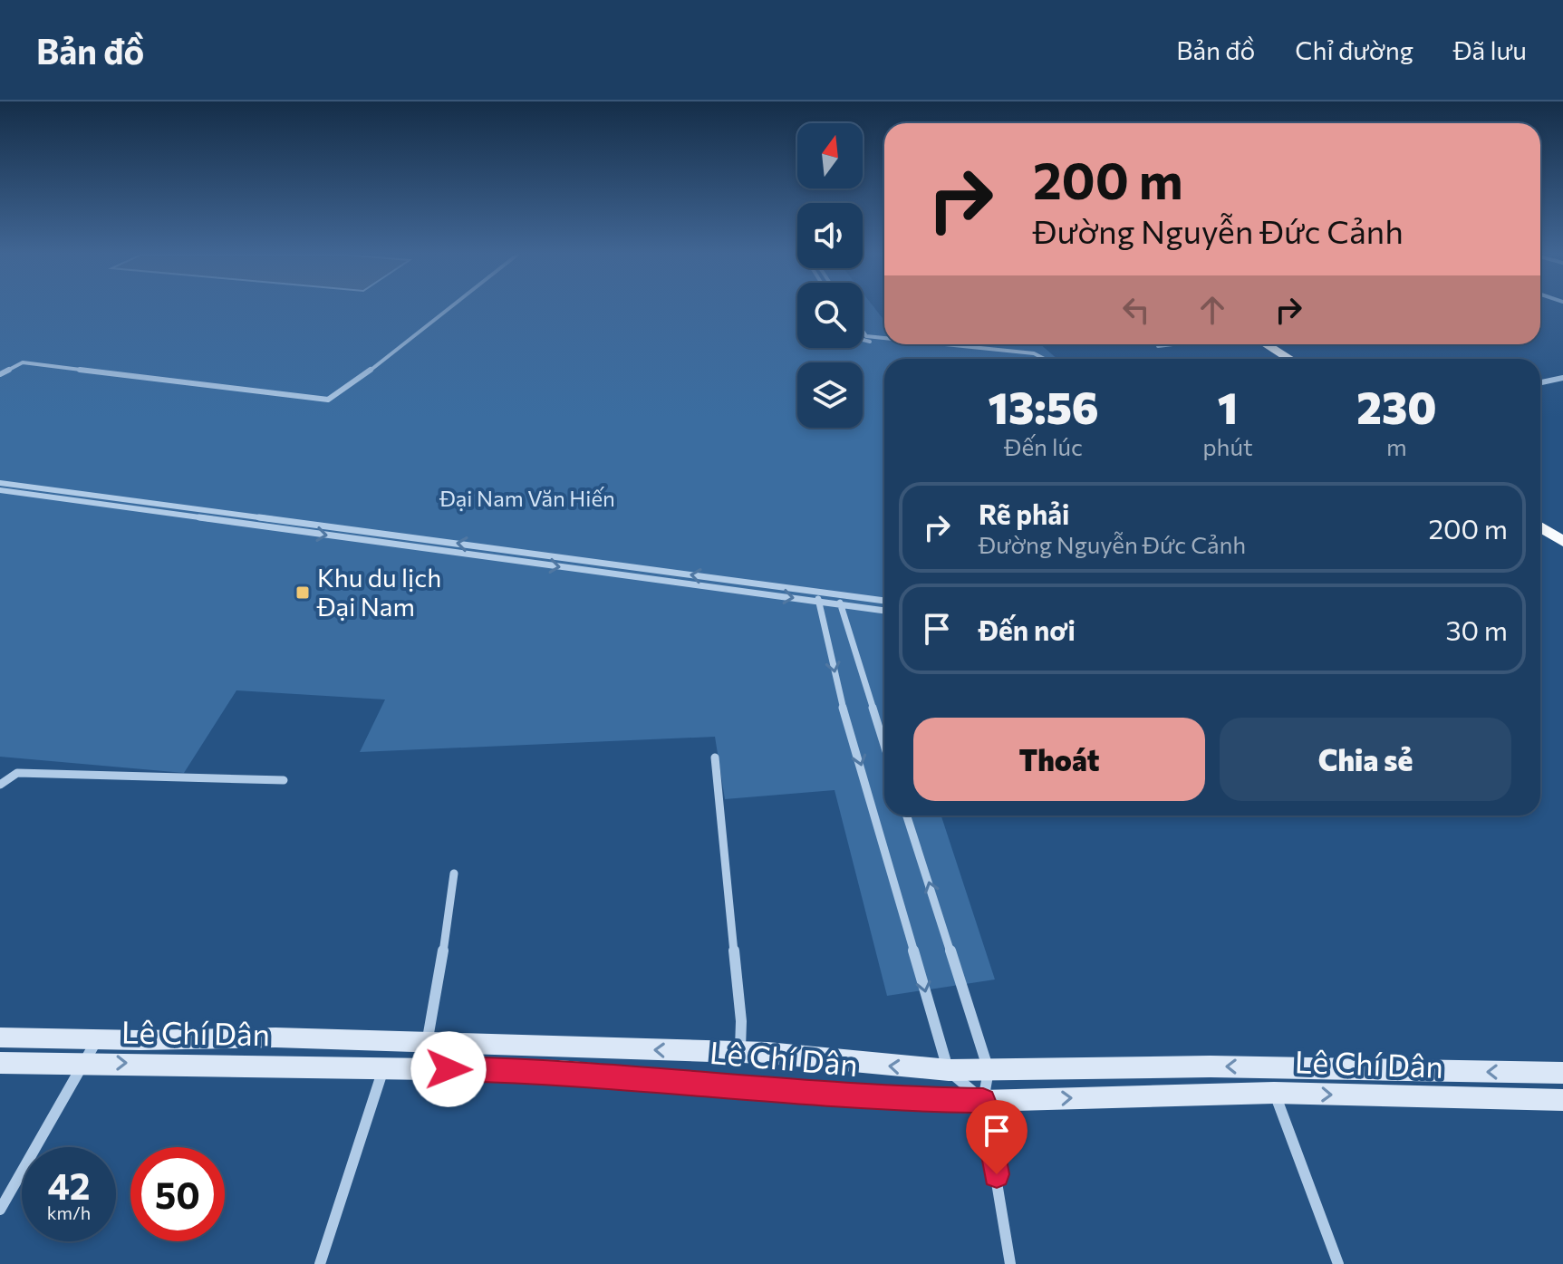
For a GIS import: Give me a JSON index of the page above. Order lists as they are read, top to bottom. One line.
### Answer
{"streets":{"main road":["Lê Chí Dân"]},"parks":["Đại Nam Văn Hiến"],"places":{"transit":["Khu du lịch Đại Nam"]},"north":"top","page":{"header":"Bản đồ","nav":["Bản đồ","Chỉ đường","Đã lưu"],"turn":["200 m","Đường Nguyễn Đức Cảnh"],"eta":["13:56","Đến lúc","1","phút","230","m"],"list":[{"name":"Rẽ phải","note":"Đường Nguyễn Đức Cảnh","value":"200 m"},{"name":"Đến nơi","value":"30 m"}],"buttons":["Thoát","Chia sẻ"],"speed":"42 km/h","limit":"50"}}
